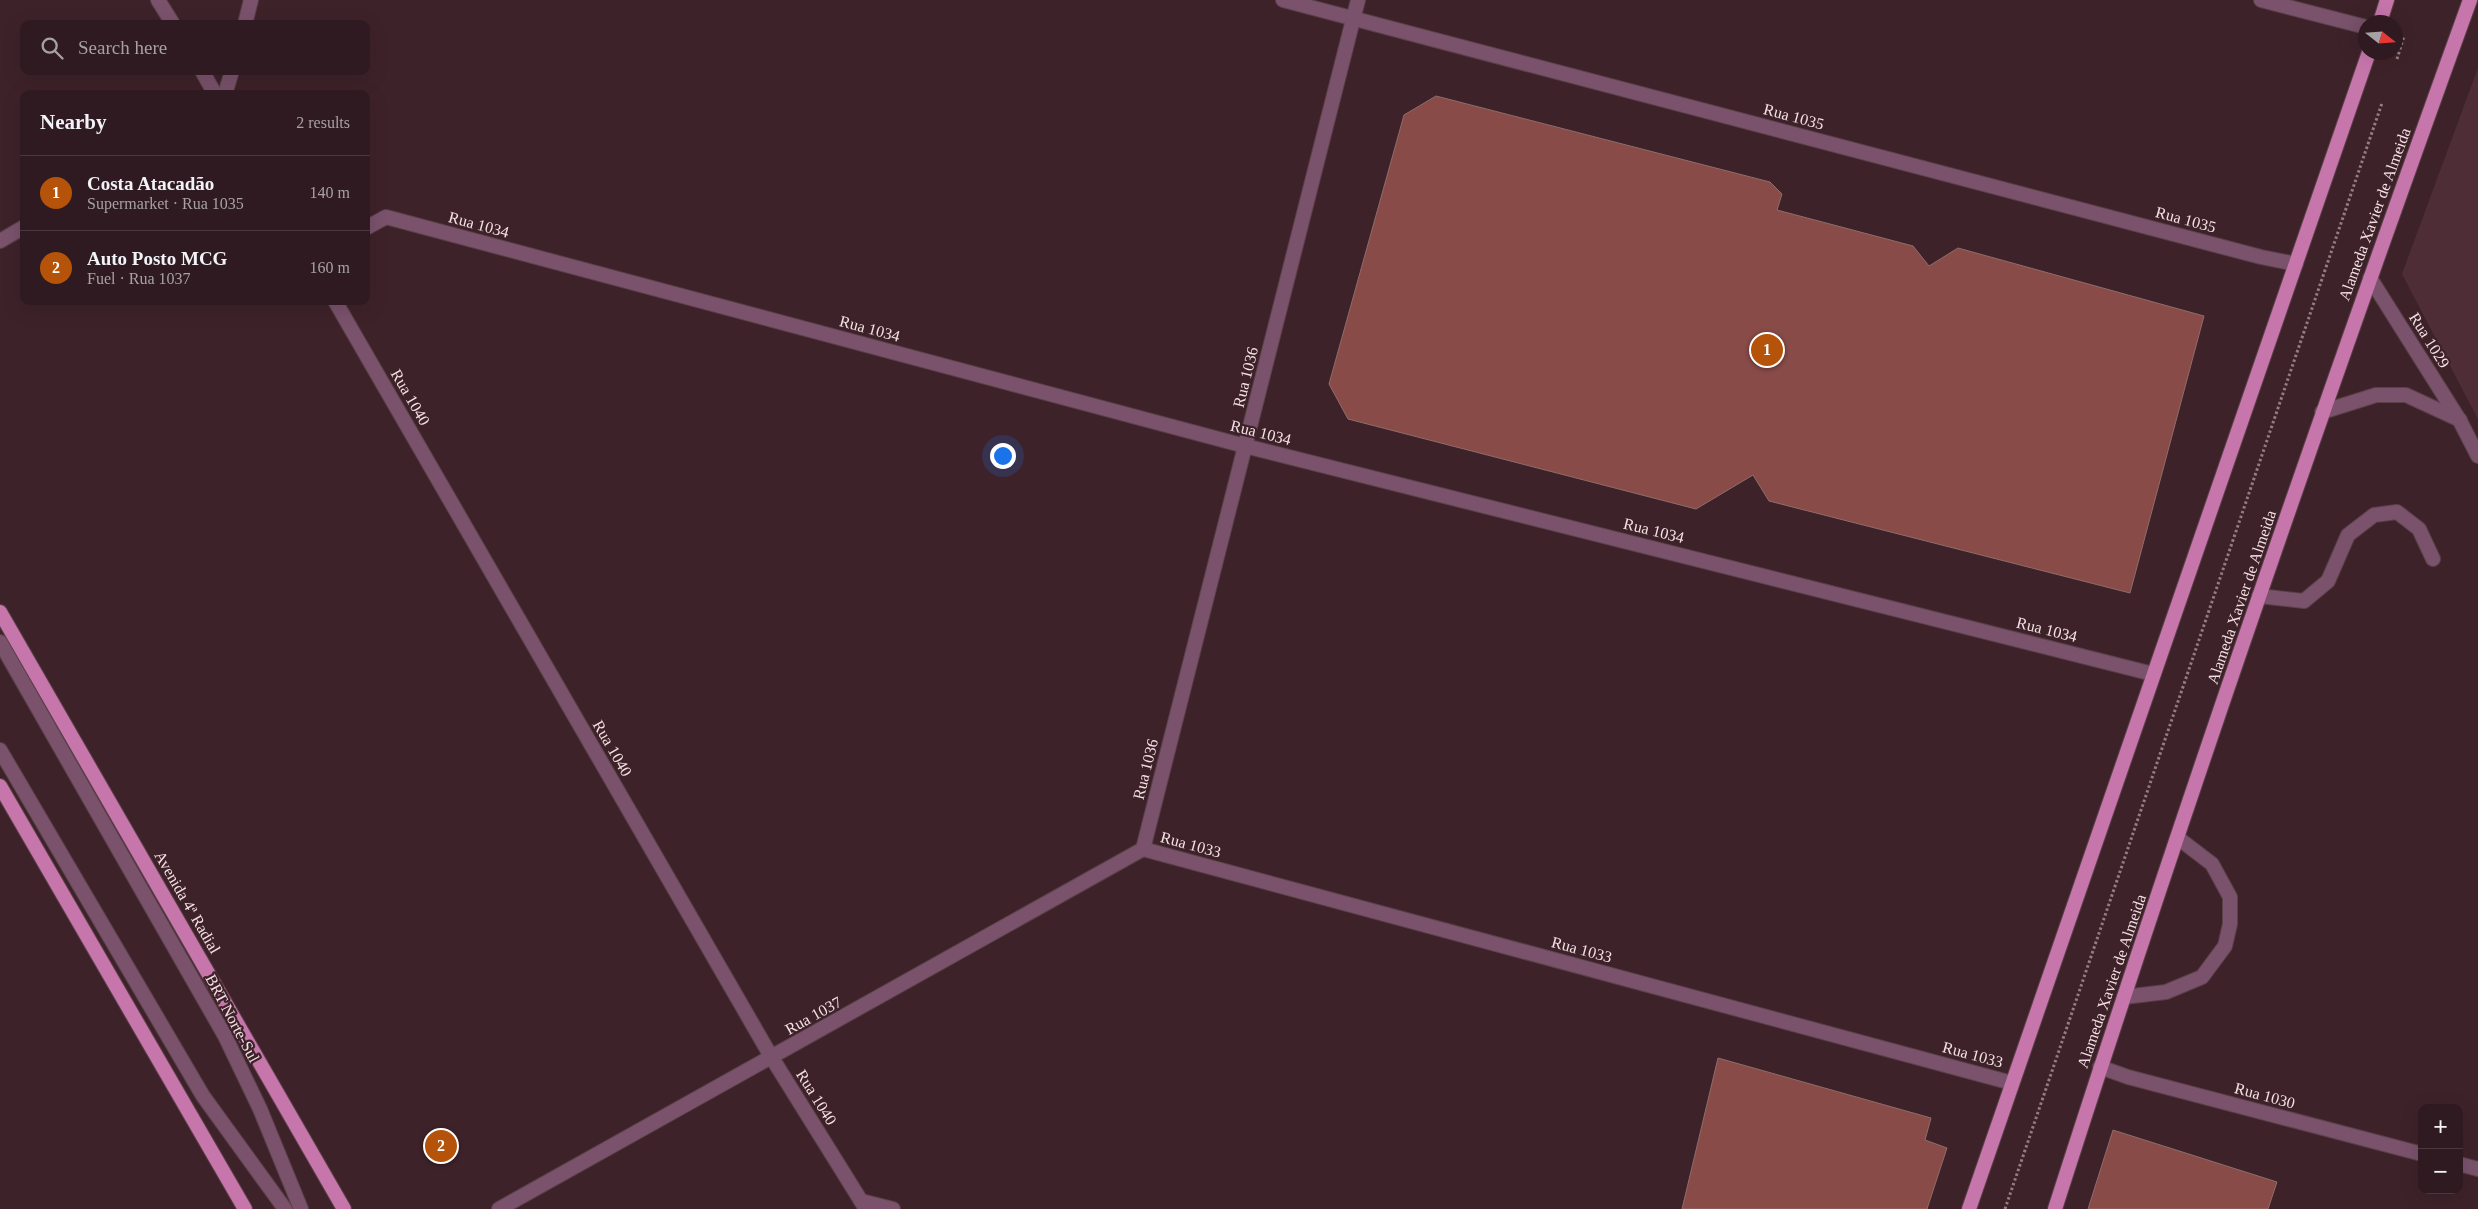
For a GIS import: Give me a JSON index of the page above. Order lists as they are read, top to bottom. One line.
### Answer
{"streets":{"main road":["Alameda Xavier de Almeida","Avenida 4ª Radial"],"street":["Rua 1035","Rua 1034","Rua 1029","Rua 1036","Rua 1040","Rua 1033","Rua 1037","BRT Norte-Sul","Rua 1030"]},"crossings":[["Rua 1035","Rua 1036"],["Alameda Xavier de Almeida","Rua 1029"],["Alameda Xavier de Almeida","Rua 1030"],["Rua 1034","Rua 1036"],["Rua 1036","Rua 1033"],["Rua 1036","Rua 1037"],["Rua 1040","Rua 1037"],["Rua 1033","Rua 1037"]],"north":"right","page":{"search":"Search here","heading":["Nearby","2 results"],"list":[{"mark":"1","name":"Costa Atacadão","note":"Supermarket · Rua 1035","value":"140 m"},{"mark":"2","name":"Auto Posto MCG","note":"Fuel · Rua 1037","value":"160 m"}],"pins":["1","2"],"map_buttons":["+","−"]}}
